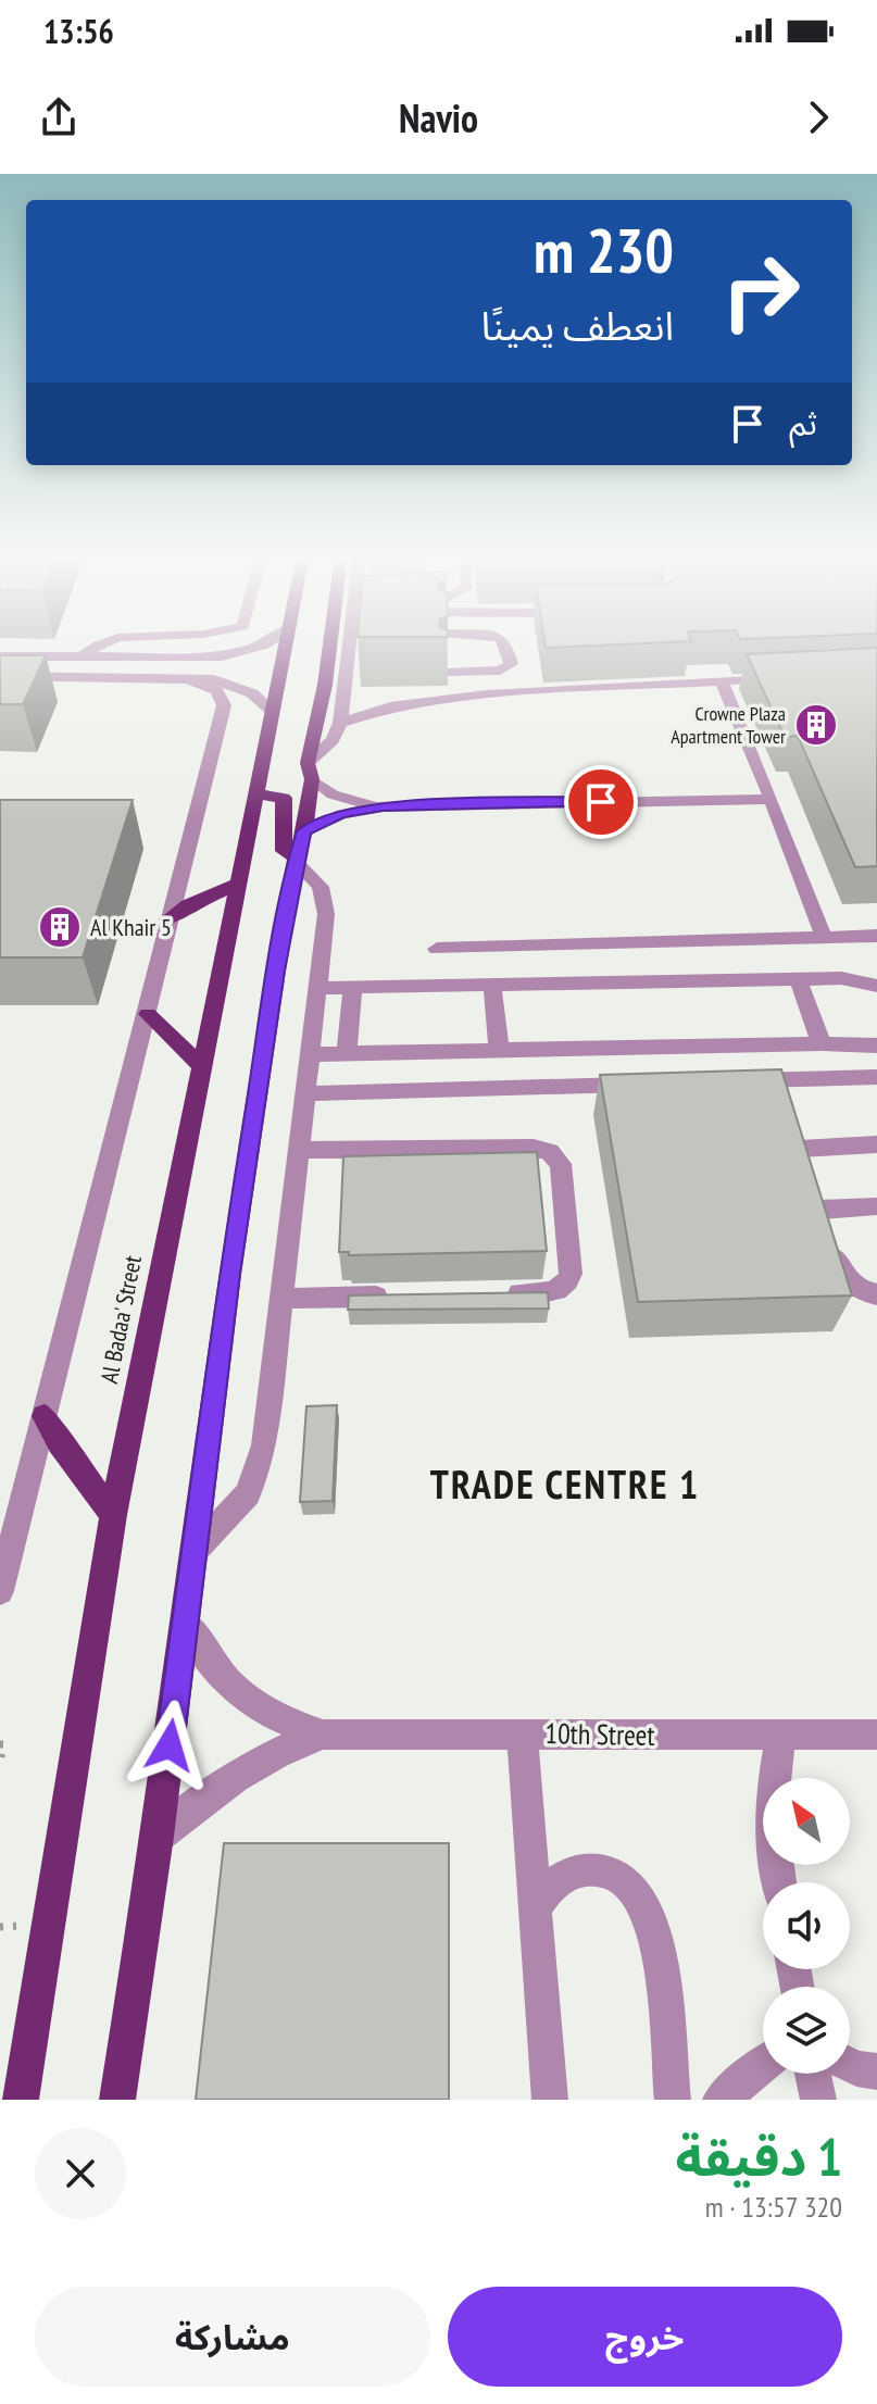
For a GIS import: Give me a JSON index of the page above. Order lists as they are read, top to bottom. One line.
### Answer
{"streets":{"main road":["Al Badaa' Street"],"street":["10th Street"]},"districts":["TRADE CENTRE 1"],"places":{"building":["Crowne Plaza Apartment Tower","Al Khair 5"]},"north":"top left","page":{"status":"13:56","header":"Navio","turn":["230 m","انعطف يمينًا"],"then":"ثم","heading":["1 دقيقة","320 m · 13:57"],"buttons":["خروج","مشاركة"]}}
